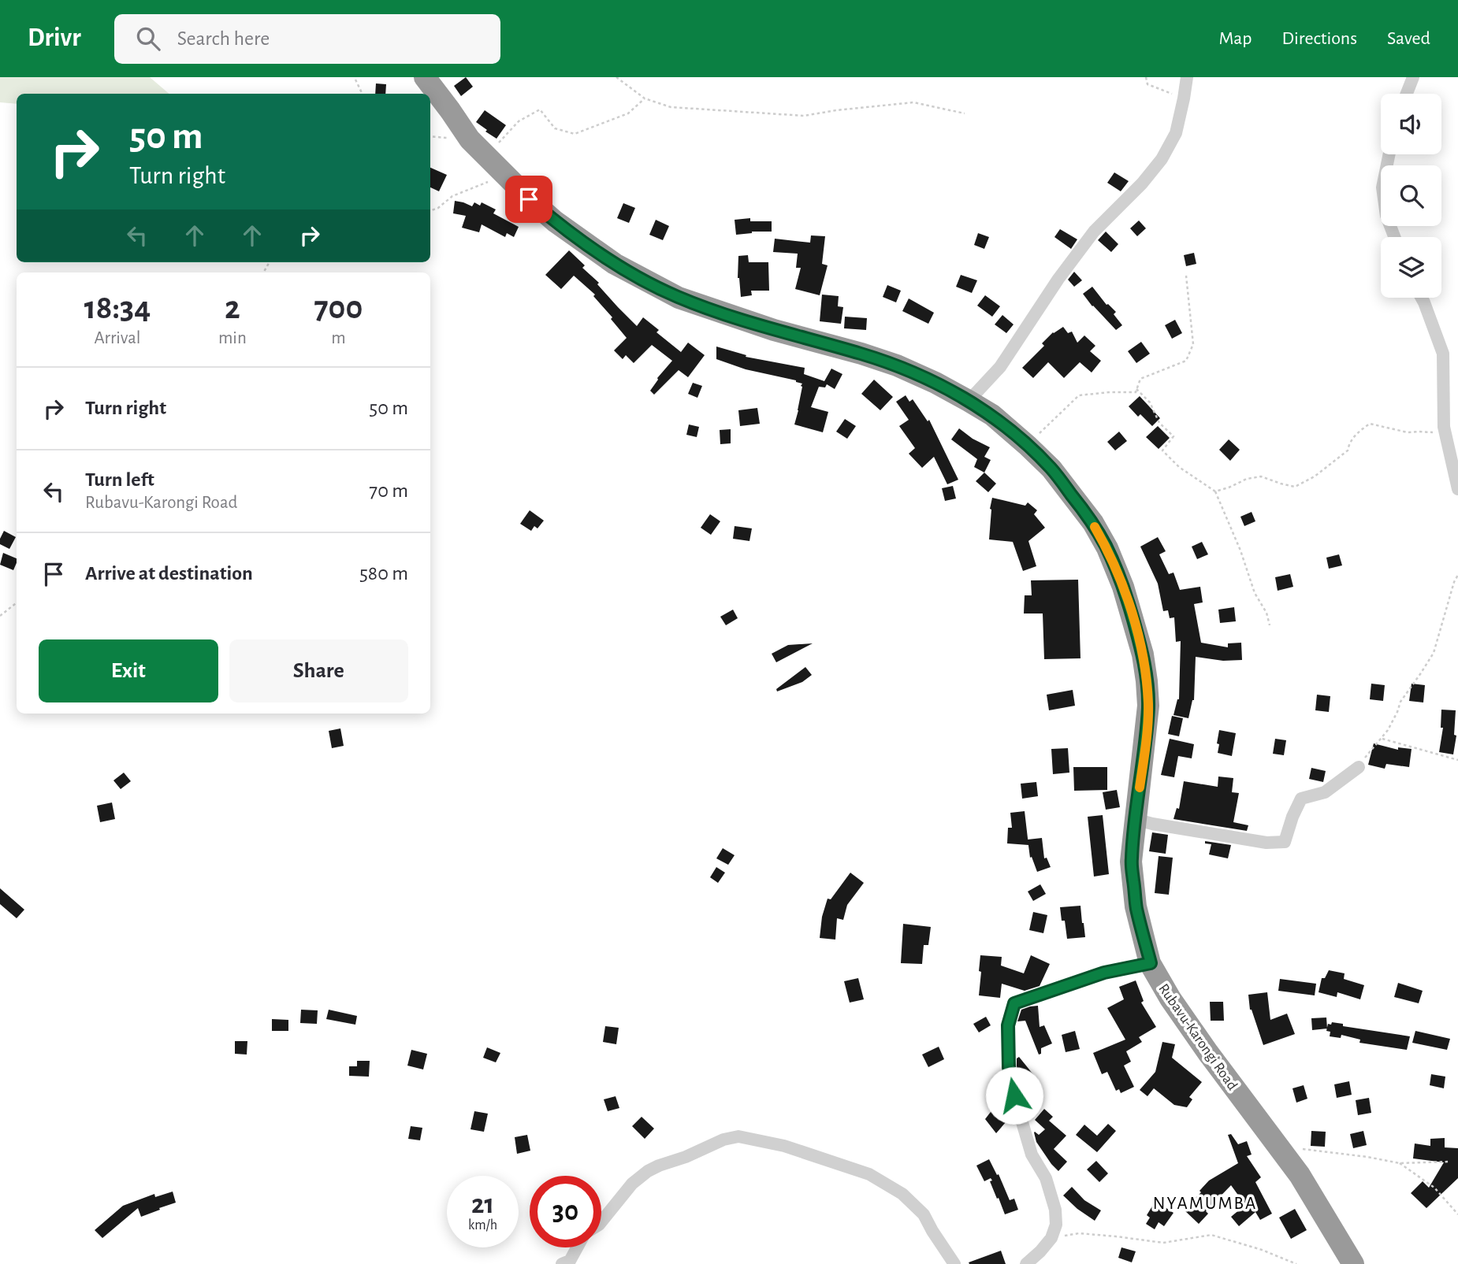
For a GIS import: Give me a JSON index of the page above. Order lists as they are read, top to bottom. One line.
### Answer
{"streets":{"highway":["Rubavu-Karongi Road"]},"districts":["NYAMUMBA"],"page":{"header":"Drivr","search":"Search here","nav":["Map","Directions","Saved"],"turn":["50 m","Turn right"],"eta":["18:34","Arrival","2","min","700","m"],"list":[{"name":"Turn right","value":"50 m"},{"name":"Turn left","note":"Rubavu-Karongi Road","value":"70 m"},{"name":"Arrive at destination","value":"580 m"}],"buttons":["Exit","Share"],"speed":"21 km/h","limit":"30"}}
